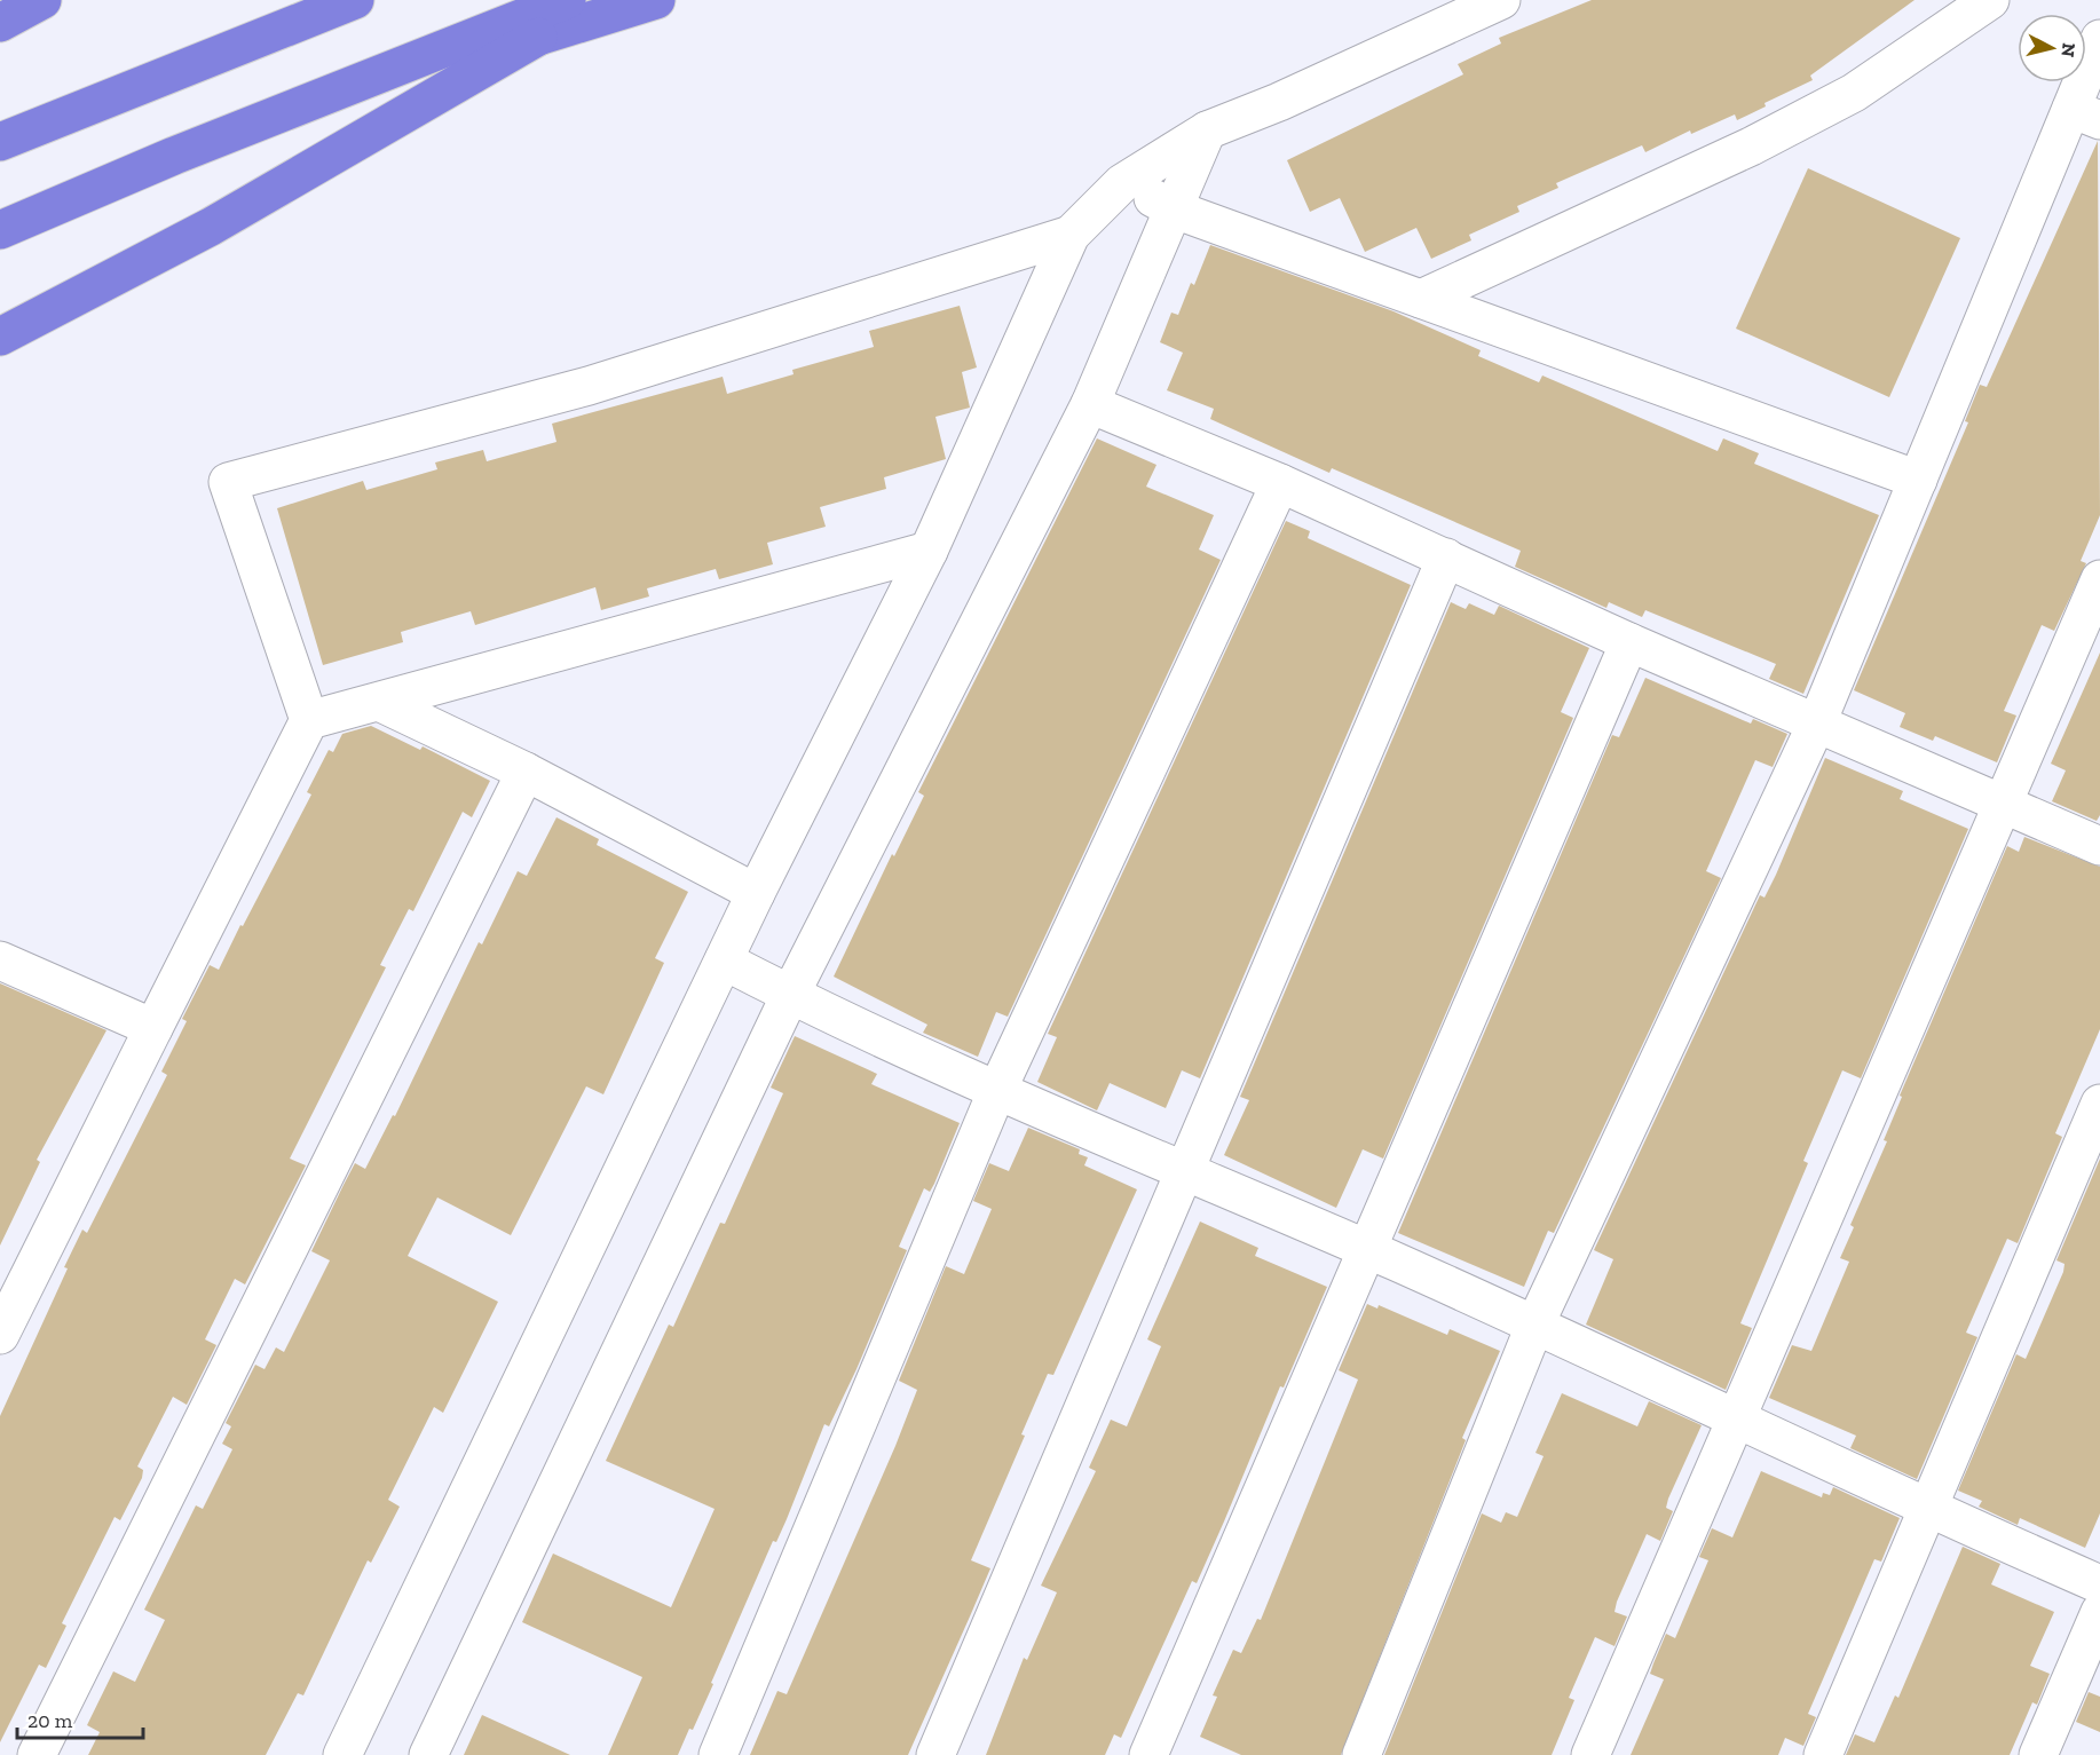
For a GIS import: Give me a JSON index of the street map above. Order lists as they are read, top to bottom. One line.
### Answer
{"scale_bar":"20 m","north":"right"}
